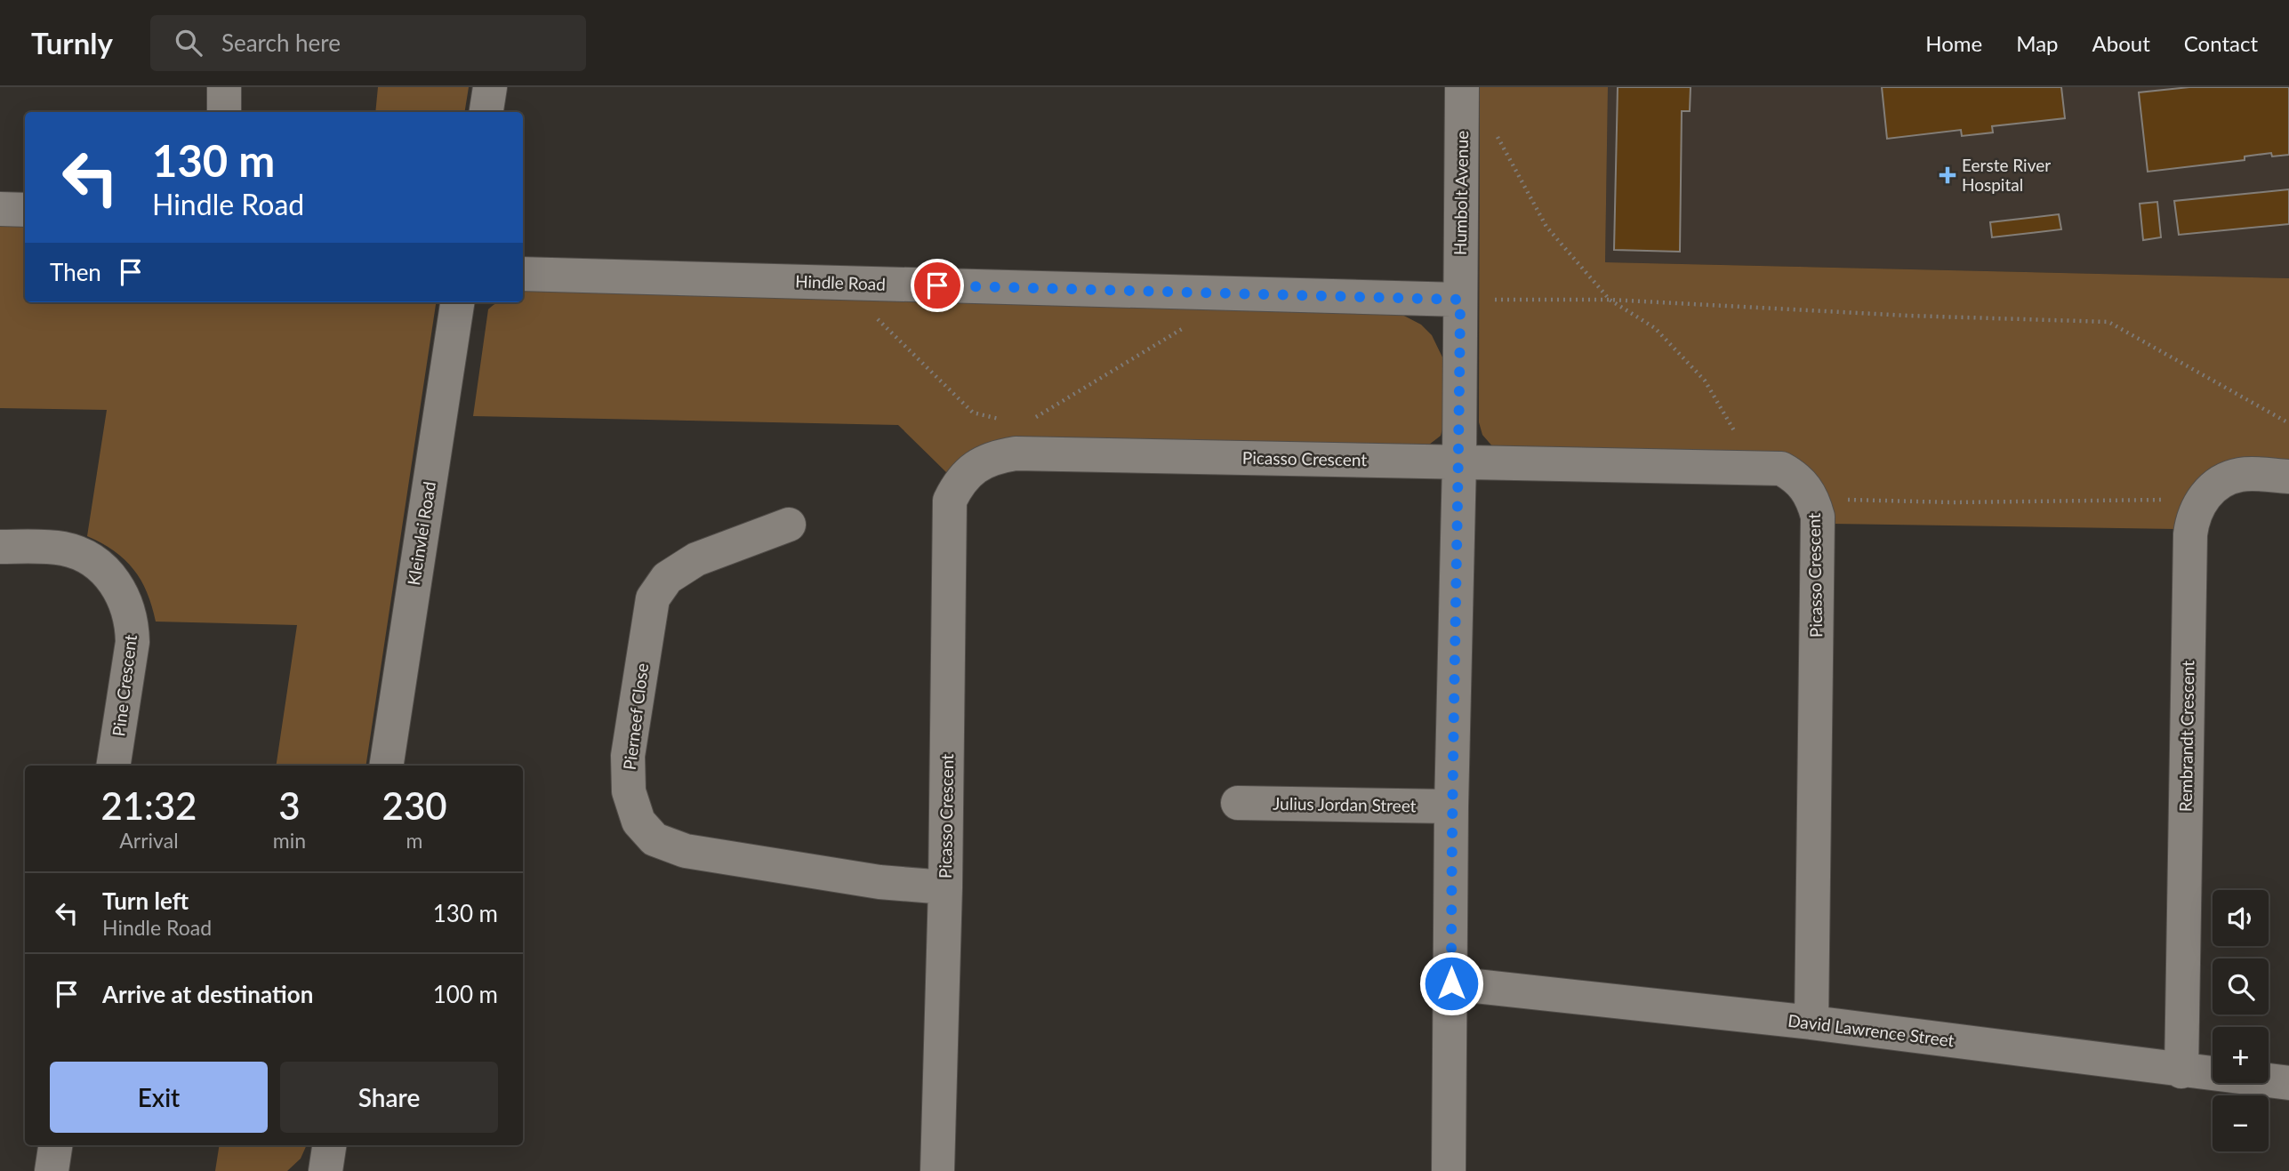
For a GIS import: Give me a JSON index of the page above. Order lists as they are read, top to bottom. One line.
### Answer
{"streets":{"street":["Humbolt Avenue","Hindle Road","Picasso Crescent","Kleinvlei Road","Pine Crescent","Pierneef Close","Rembrandt Crescent","Julius Jordan Street","David Lawrence Street"]},"crossings":[["Humbolt Avenue","Hindle Road"],["Humbolt Avenue","Picasso Crescent"],["Humbolt Avenue","Julius Jordan Street"],["Humbolt Avenue","David Lawrence Street"],["Picasso Crescent","Pierneef Close"],["Picasso Crescent","David Lawrence Street"],["Rembrandt Crescent","David Lawrence Street"]],"places":{"health":["Eerste River Hospital"]},"page":{"header":"Turnly","search":"Search here","nav":["Home","Map","About","Contact"],"turn":["130 m","Hindle Road"],"then":"Then","eta":["21:32","Arrival","3","min","230","m"],"list":[{"name":"Turn left","note":"Hindle Road","value":"130 m"},{"name":"Arrive at destination","value":"100 m"}],"map_buttons":["+","−"],"buttons":["Exit","Share"]}}
